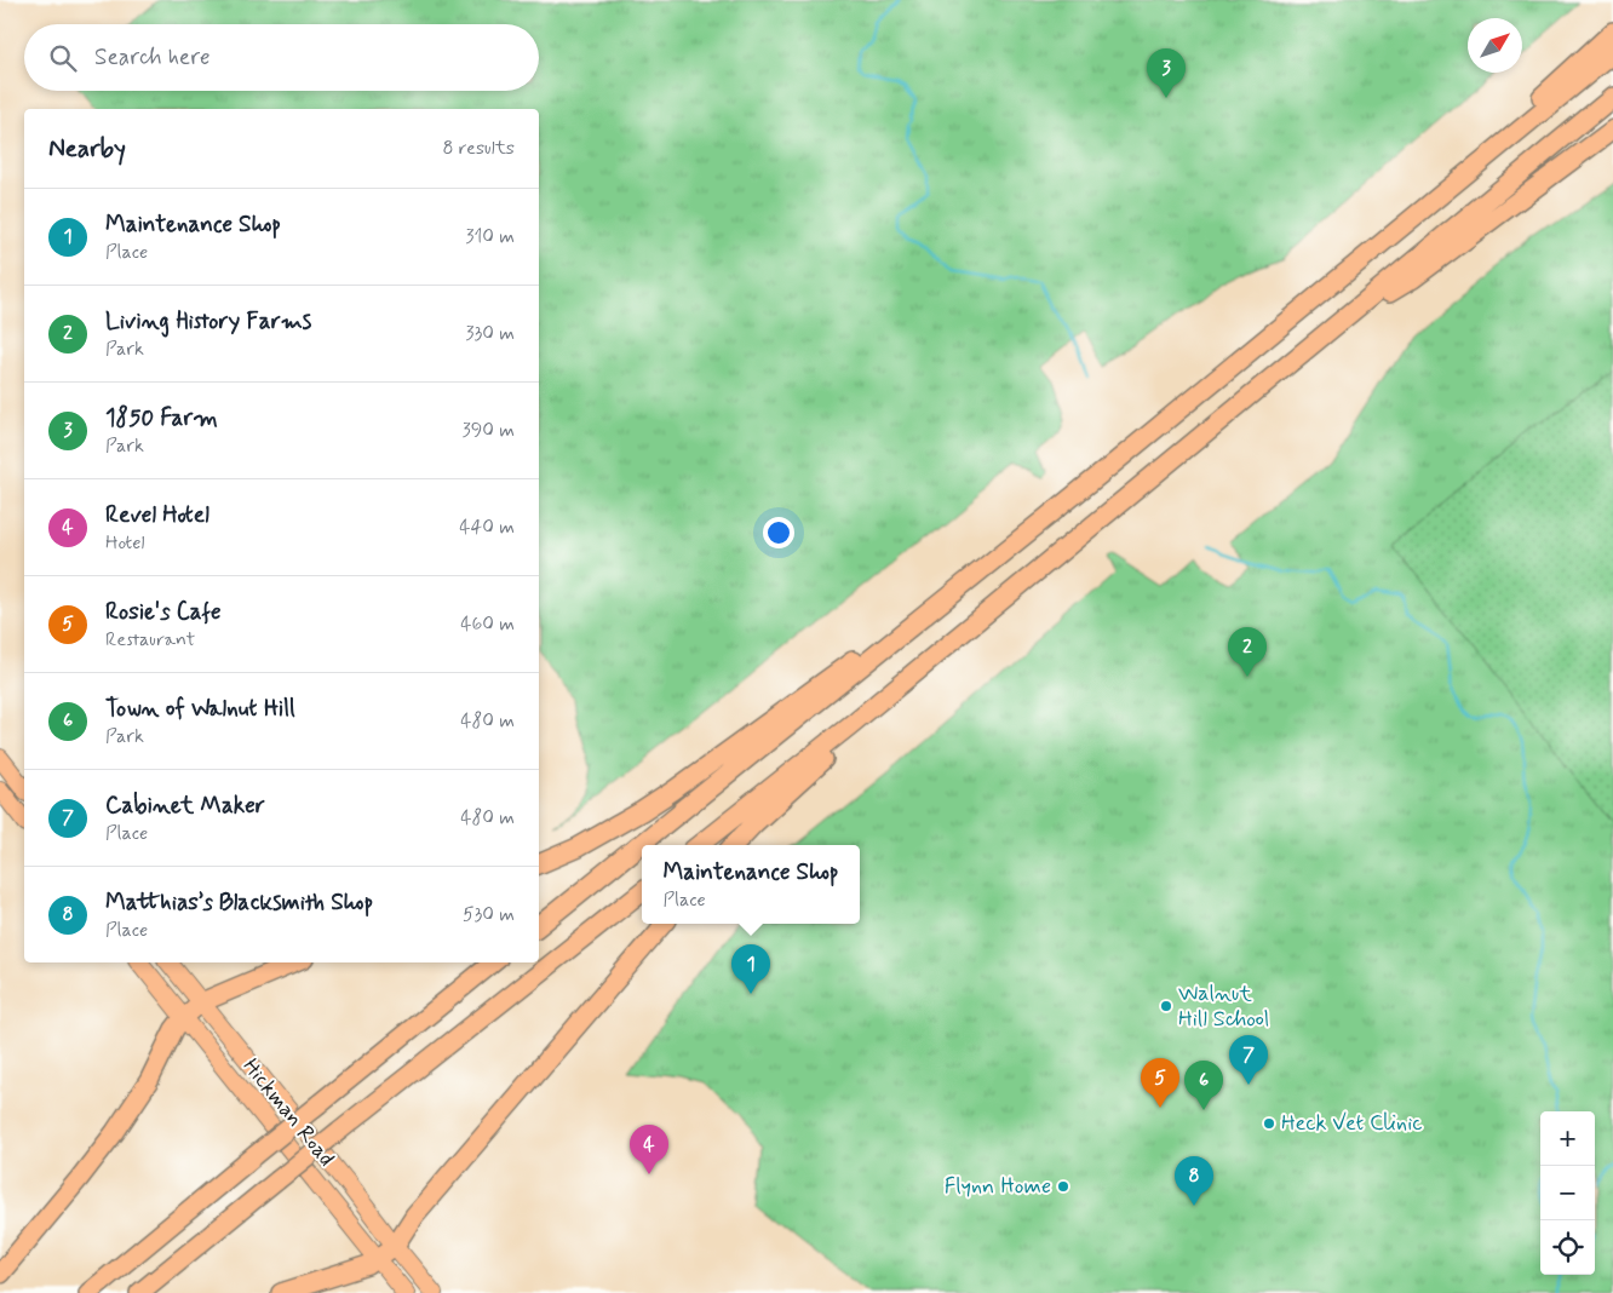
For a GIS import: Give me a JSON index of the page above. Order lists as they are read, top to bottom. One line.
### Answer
{"streets":{"main road":["Hickman Road"]},"places":["Walnut Hill School","Heck Vet Clinic","Flynn Home"],"north":"top right","page":{"search":"Search here","pins":["3","2","1","7","5","6","4","8"],"heading":["Nearby","8 results"],"list":[{"mark":"1","name":"Maintenance Shop","note":"Place","value":"310 m"},{"mark":"2","name":"Living History Farms","note":"Park","value":"330 m"},{"mark":"3","name":"1850 Farm","note":"Park","value":"390 m"},{"mark":"4","name":"Revel Hotel","note":"Hotel","value":"440 m"},{"mark":"5","name":"Rosie's Cafe","note":"Restaurant","value":"460 m"},{"mark":"6","name":"Town of Walnut Hill","note":"Park","value":"480 m"},{"mark":"7","name":"Cabinet Maker","note":"Place","value":"480 m"},{"mark":"8","name":"Matthias’s Blacksmith Shop","note":"Place","value":"530 m"}],"popup":["Maintenance Shop","Place"],"map_buttons":["+","−"]}}
